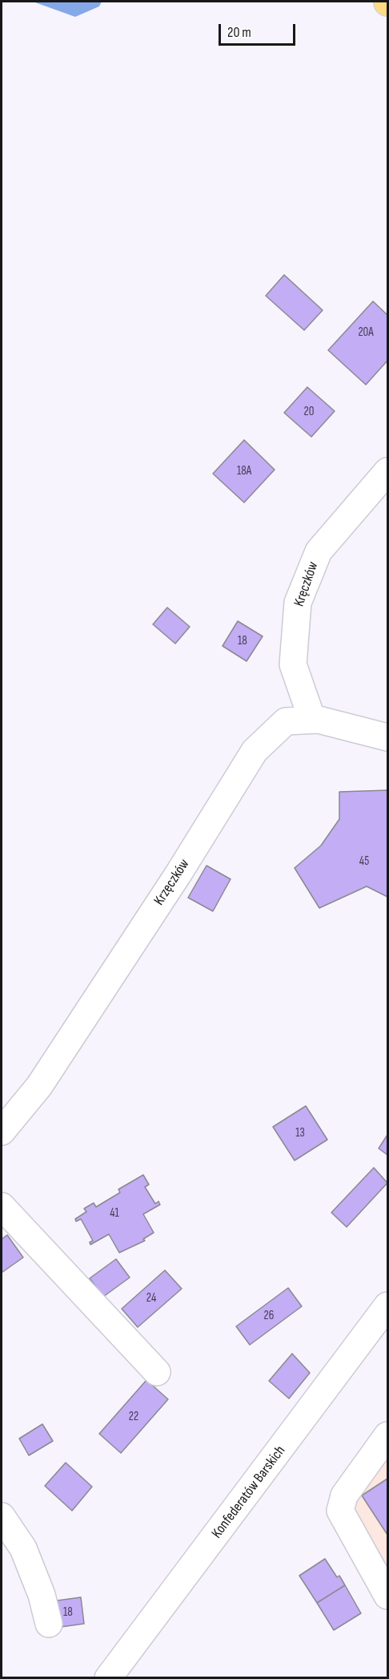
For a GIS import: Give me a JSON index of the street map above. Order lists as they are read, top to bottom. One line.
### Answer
{"streets":{"street":["Kręczków","Krzęczków","Konfederatów Barskich"]},"crossings":[["Kręczków","Krzęczków"]],"house_numbers":["20A","20","18A","18","45","13","41","24","26","22","18"],"scale_bar":"20 m"}
